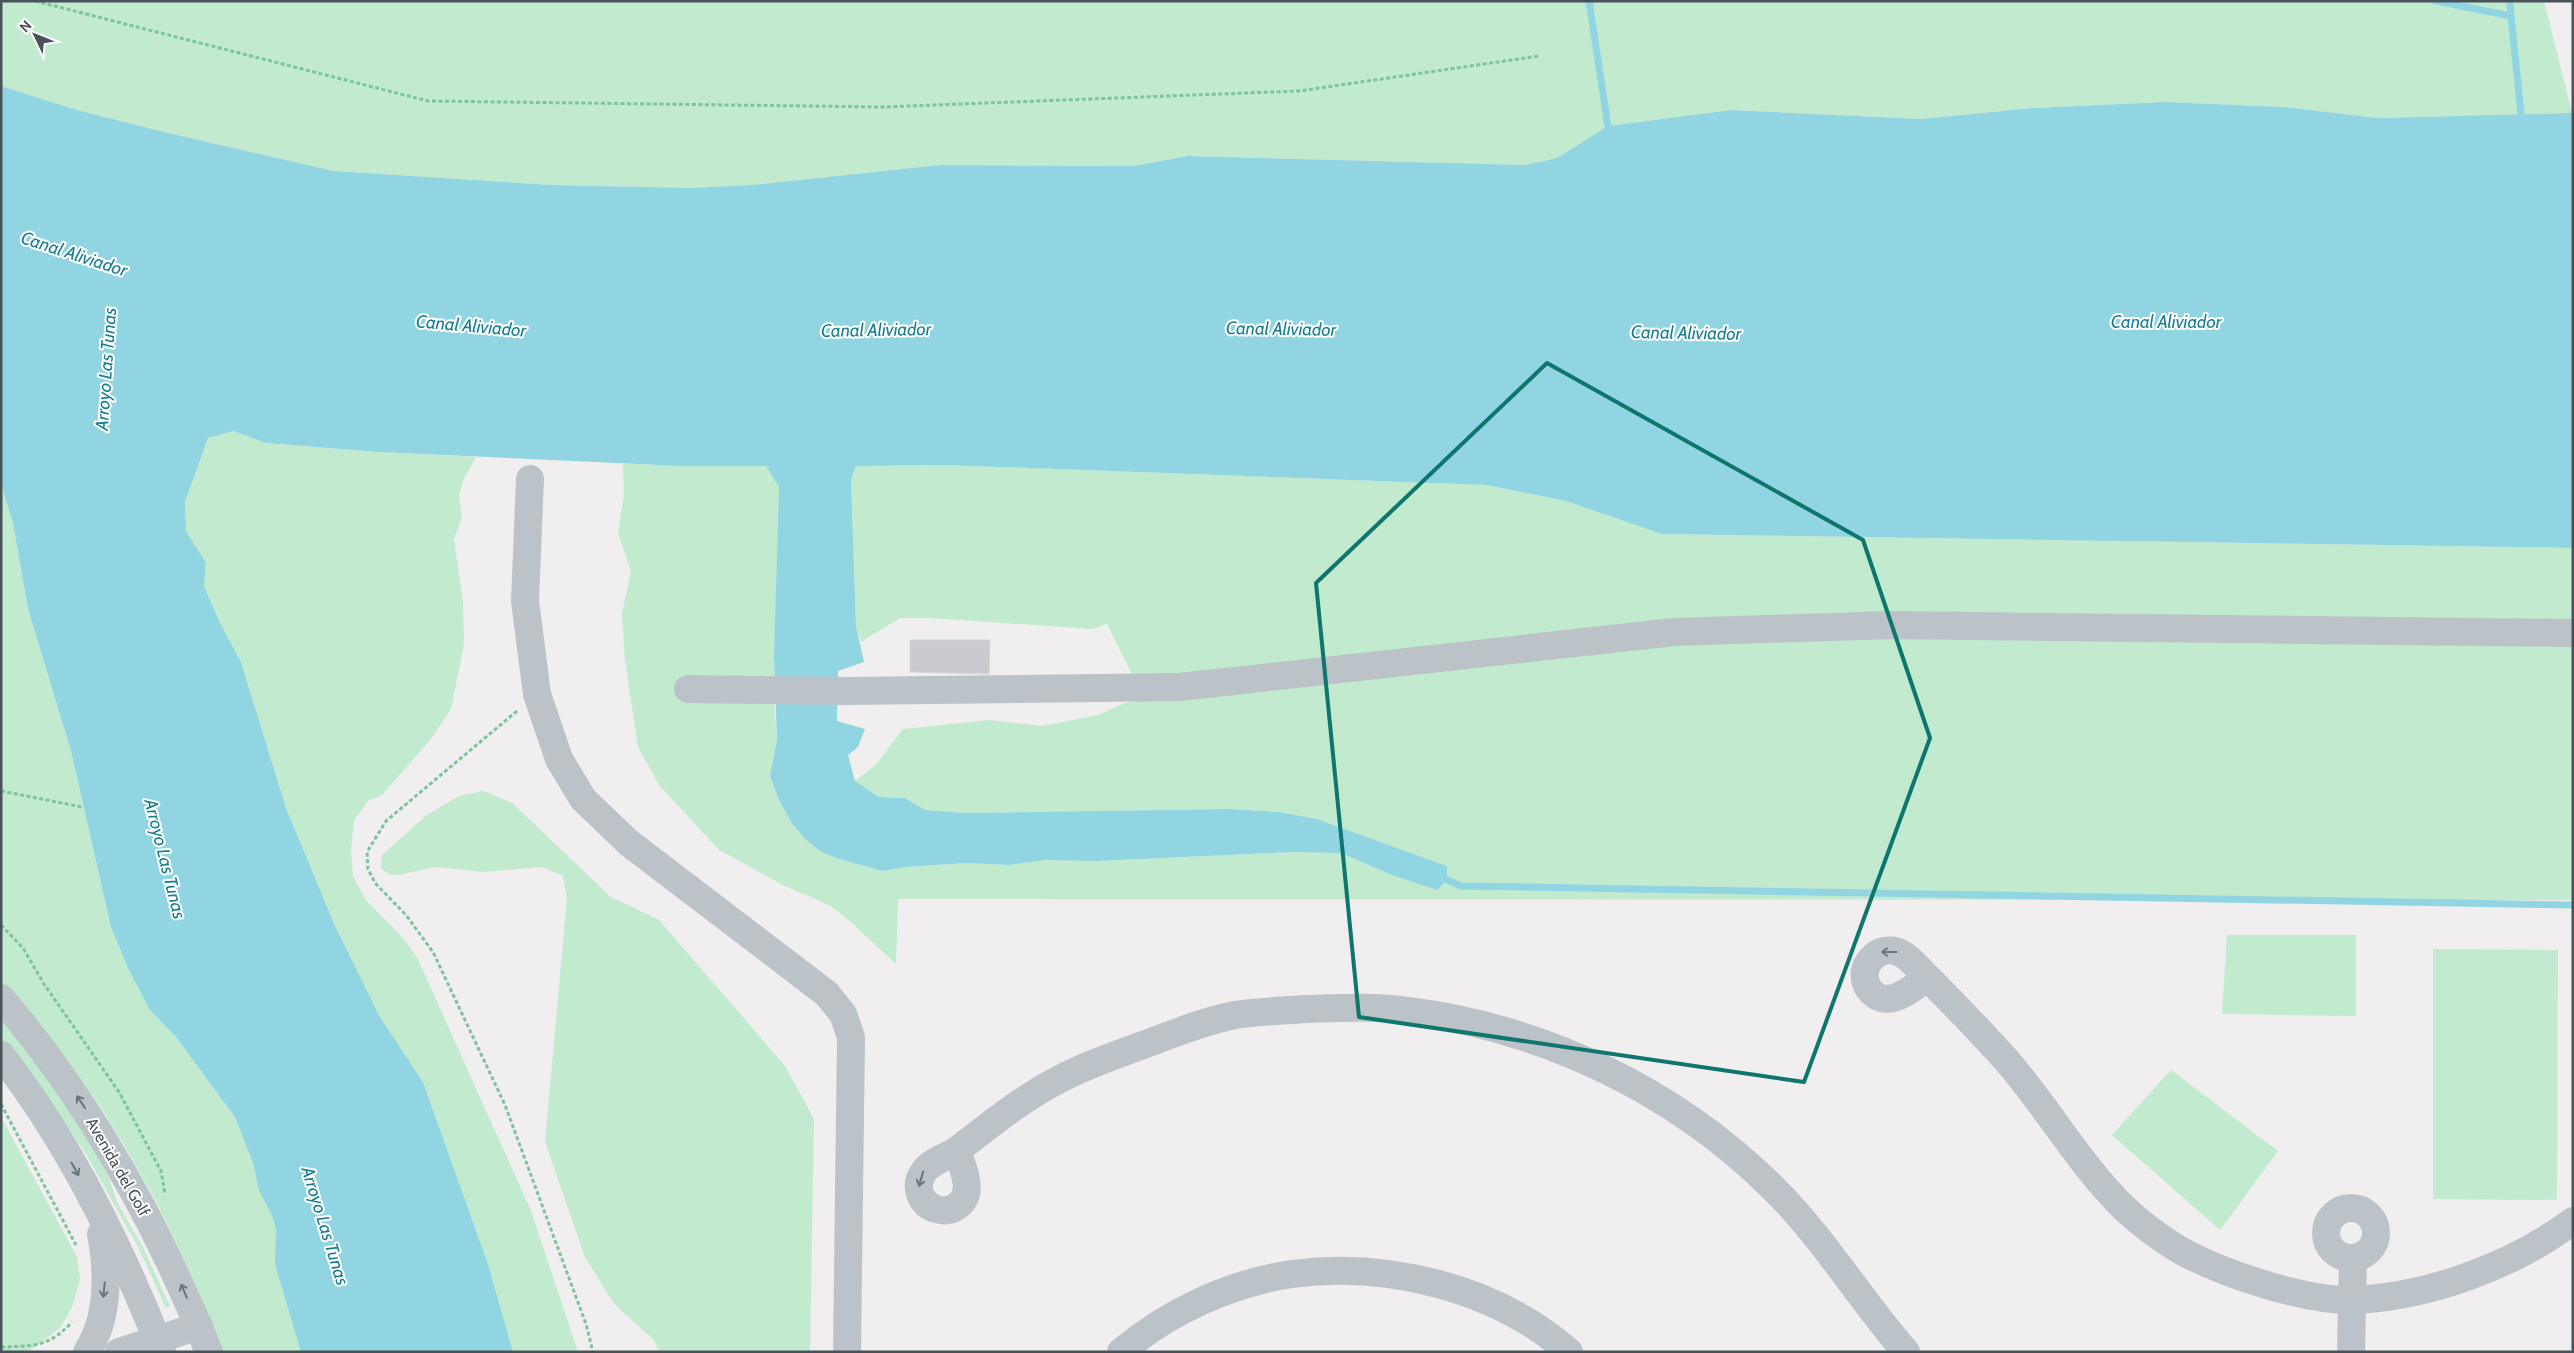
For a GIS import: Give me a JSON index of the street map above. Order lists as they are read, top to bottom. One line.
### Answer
{"streets":{"street":["Avenida del Golf"]},"water":["Canal Aliviador","Arroyo Las Tunas"],"north":"top left"}
